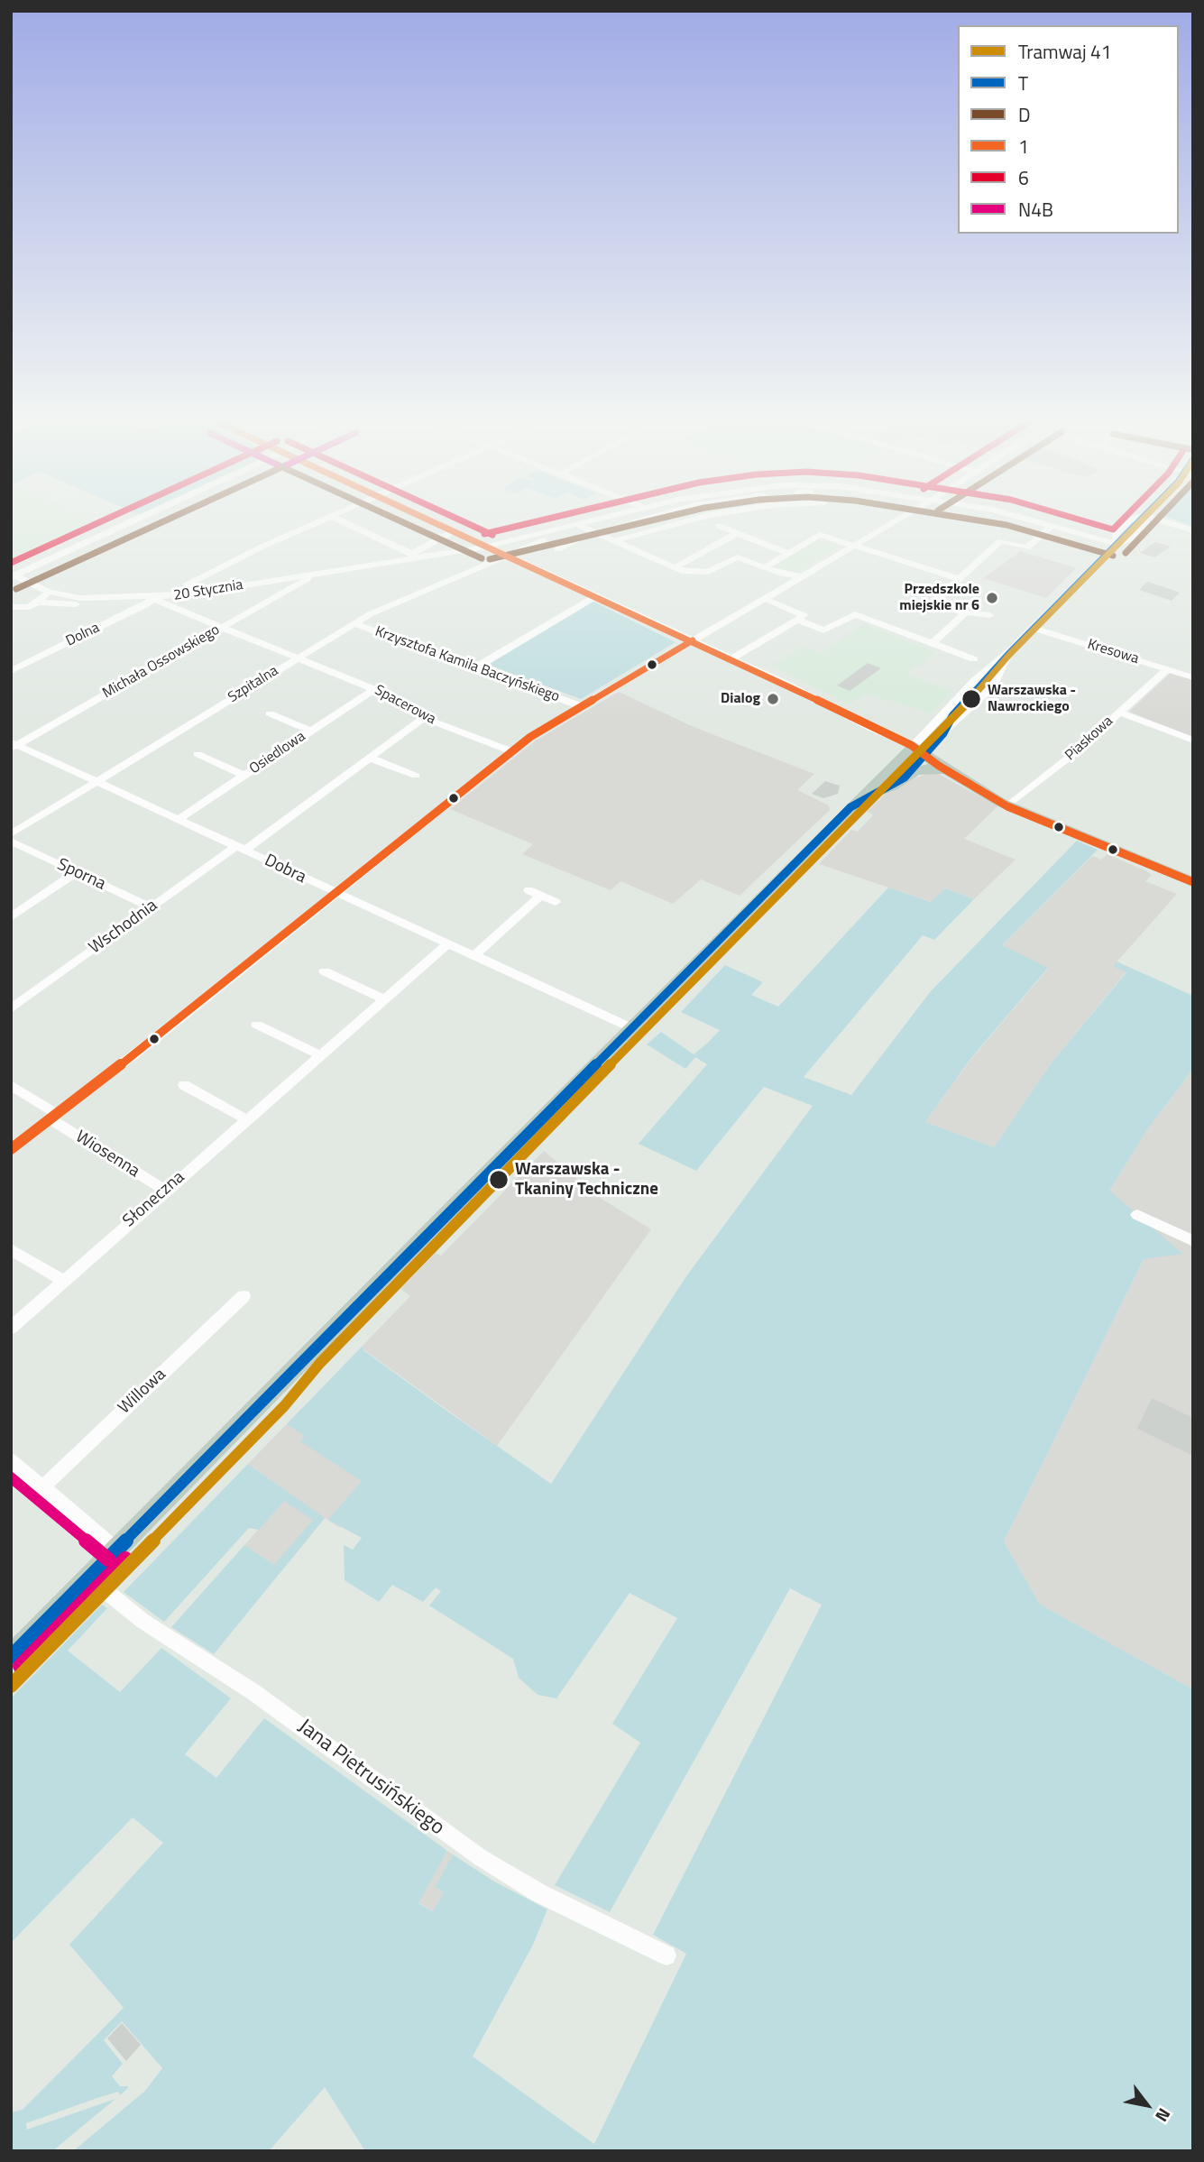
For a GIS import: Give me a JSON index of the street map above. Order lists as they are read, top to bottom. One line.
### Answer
{"streets":{"street":["20 Stycznia","Dolna","Kresowa","Michała Ossowskiego","Krzysztofa Kamila Baczyńskiego","Szpitalna","Spacerowa","Piaskowa","Osiedlowa","Dobra","Sporna","Wschodnia","Wiosenna","Słoneczna","Willowa","Jana Pietrusińskiego"]},"crossings":[["20 Stycznia","Dolna"],["20 Stycznia","Michała Ossowskiego"],["20 Stycznia","Szpitalna"],["20 Stycznia","Spacerowa"],["Dolna","Spacerowa"],["Kresowa","Piaskowa"],["Michała Ossowskiego","Spacerowa"],["Michała Ossowskiego","Dobra"],["Krzysztofa Kamila Baczyńskiego","Szpitalna"],["Szpitalna","Spacerowa"],["Szpitalna","Dobra"],["Spacerowa","Osiedlowa"],["Spacerowa","Wschodnia"],["Osiedlowa","Dobra"],["Dobra","Wschodnia"],["Dobra","Słoneczna"],["Sporna","Wschodnia"],["Wiosenna","Słoneczna"]],"places":["Przedszkole miejskie nr 6","Dialog","Warszawska - Nawrockiego","Warszawska - Tkaniny Techniczne"],"lines":["tram line 41","transit line T","transit line D","transit line 1","transit line 6","transit line N4B"],"legend":["Tramwaj 41","T","D","1","6","N4B"],"north":"bottom right"}
